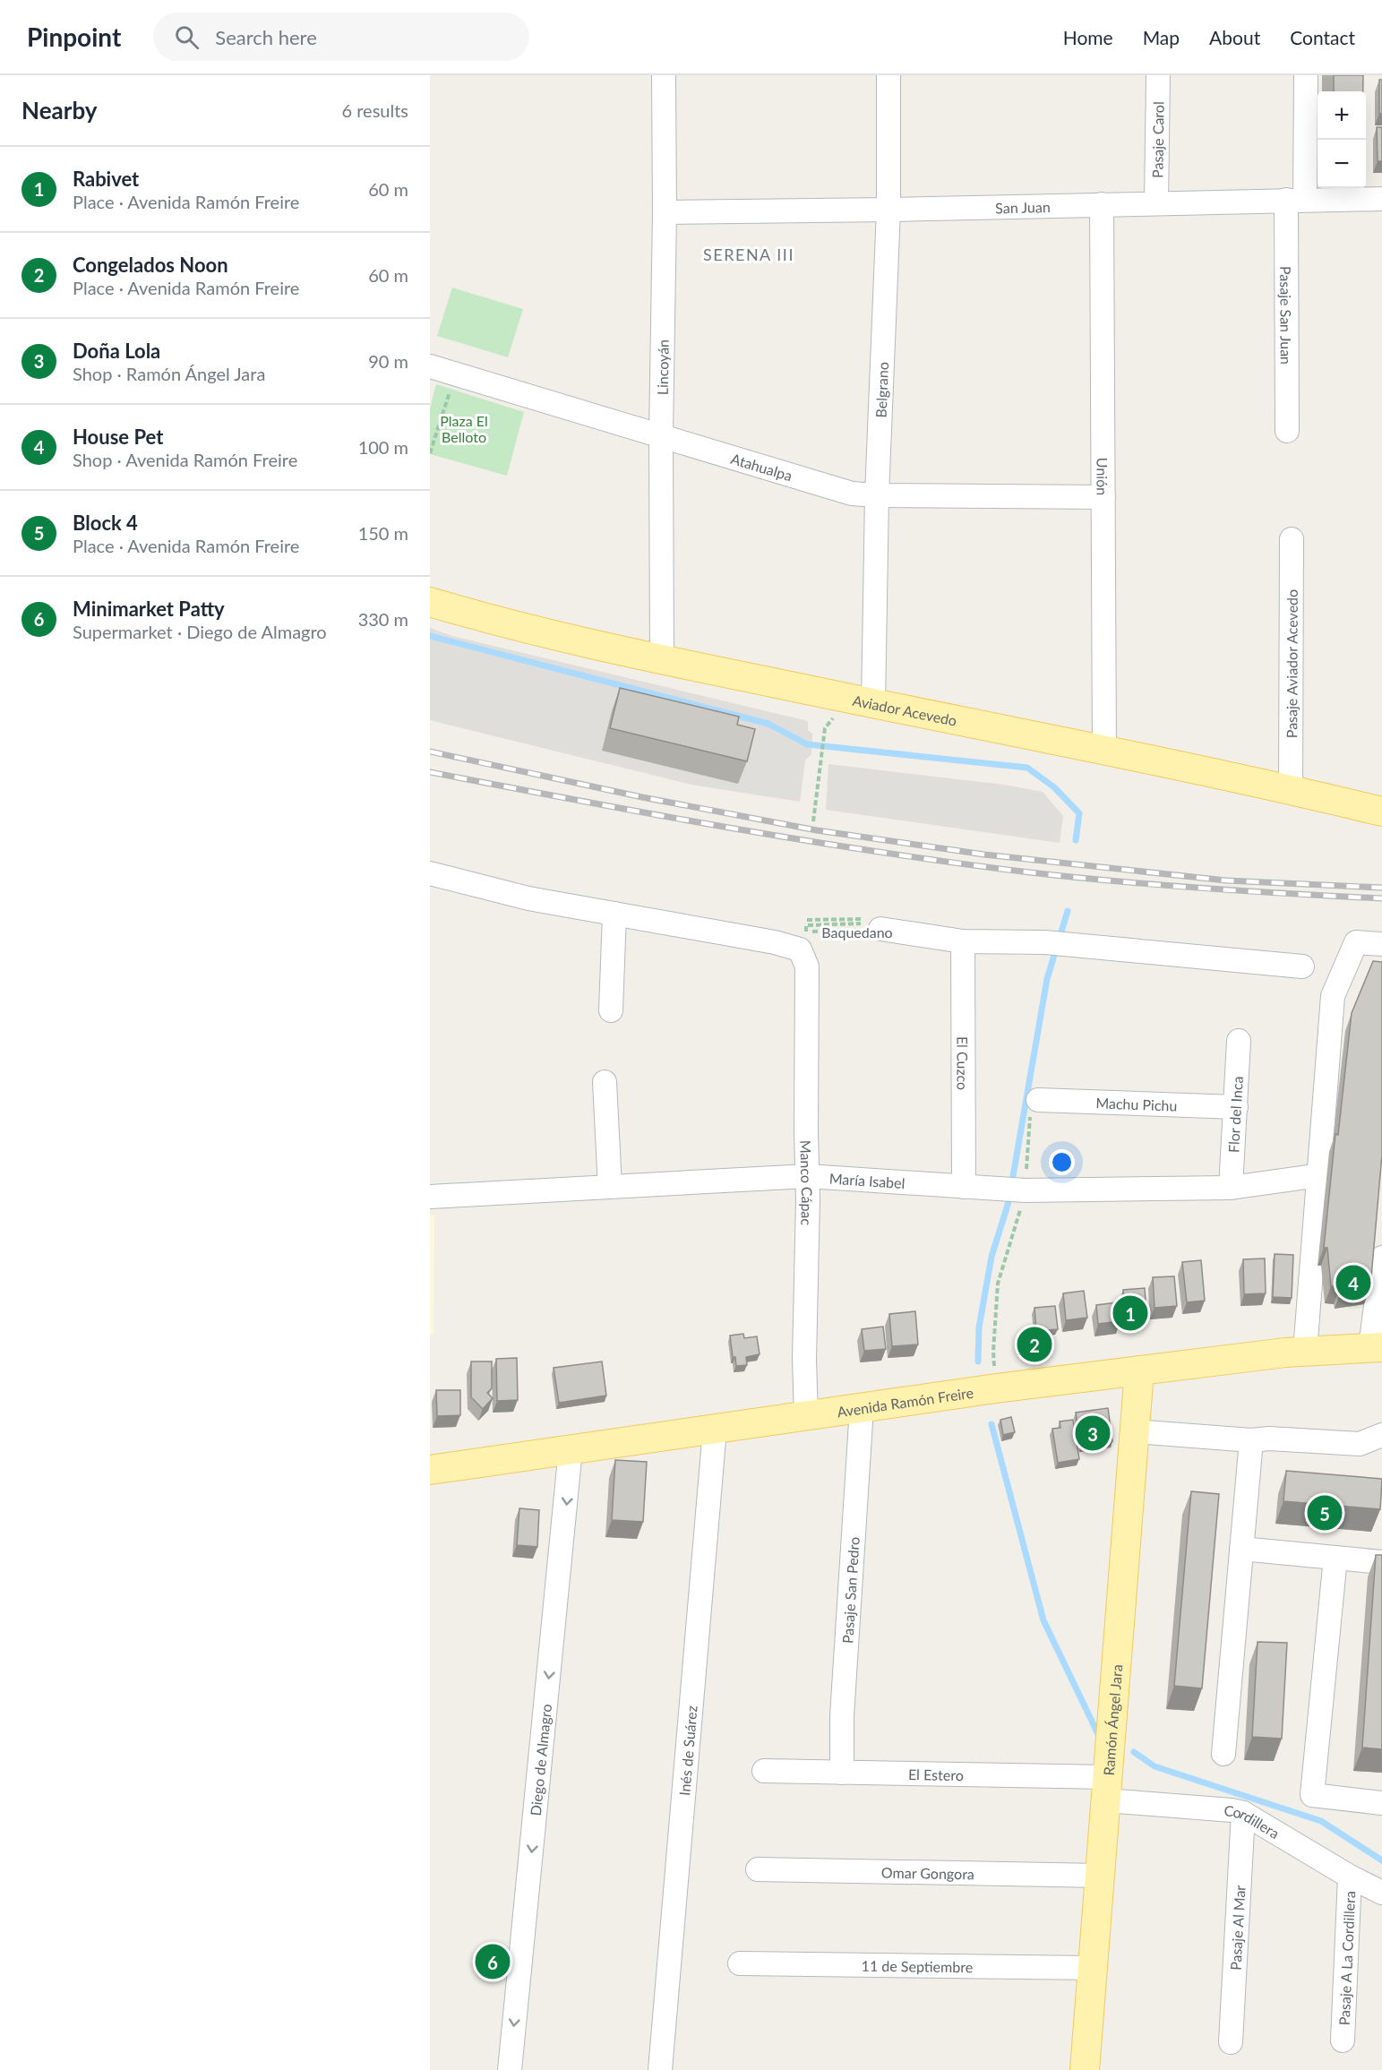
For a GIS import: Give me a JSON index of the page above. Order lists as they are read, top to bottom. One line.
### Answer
{"streets":{"main road":["Aviador Acevedo","Avenida Ramón Freire","Ramón Ángel Jara"],"street":["Pasaje Carol","San Juan","Pasaje San Juan","Lincoyán","Belgrano","Atahualpa","Unión","Pasaje Aviador Acevedo","Baquedano","El Cuzco","Machu Pichu","Flor del Inca","María Isabel","Manco Cápac","Pasaje San Pedro","Inés de Suárez","Diego de Almagro","El Estero","Cordillera","Omar Gongora","Pasaje Al Mar","Pasaje A La Cordillera","11 de Septiembre"]},"crossings":[["Pasaje Carol","San Juan"],["San Juan","Pasaje San Juan"],["San Juan","Lincoyán"],["San Juan","Belgrano"],["San Juan","Unión"],["Lincoyán","Atahualpa"],["Lincoyán","Aviador Acevedo"],["Belgrano","Atahualpa"],["Belgrano","Aviador Acevedo"],["Atahualpa","Unión"],["Unión","Aviador Acevedo"],["Pasaje Aviador Acevedo","Aviador Acevedo"],["Baquedano","El Cuzco"],["Baquedano","Manco Cápac"],["El Cuzco","María Isabel"],["Machu Pichu","Flor del Inca"],["Flor del Inca","María Isabel"],["María Isabel","Manco Cápac"],["Manco Cápac","Avenida Ramón Freire"],["Avenida Ramón Freire","Pasaje San Pedro"],["Avenida Ramón Freire","Ramón Ángel Jara"],["Avenida Ramón Freire","Inés de Suárez"],["Avenida Ramón Freire","Diego de Almagro"],["Pasaje San Pedro","El Estero"],["Ramón Ángel Jara","El Estero"],["Ramón Ángel Jara","Cordillera"],["Ramón Ángel Jara","Omar Gongora"],["Ramón Ángel Jara","11 de Septiembre"],["El Estero","Cordillera"],["Cordillera","Pasaje Al Mar"],["Cordillera","Pasaje A La Cordillera"]],"one_way":["Diego de Almagro"],"districts":["SERENA III"],"parks":["Plaza El Belloto"],"page":{"header":"Pinpoint","search":"Search here","nav":["Home","Map","About","Contact"],"heading":["Nearby","6 results"],"map_buttons":["+","−"],"list":[{"mark":"1","name":"Rabivet","note":"Place · Avenida Ramón Freire","value":"60 m"},{"mark":"2","name":"Congelados Noon","note":"Place · Avenida Ramón Freire","value":"60 m"},{"mark":"3","name":"Doña Lola","note":"Shop · Ramón Ángel Jara","value":"90 m"},{"mark":"4","name":"House Pet","note":"Shop · Avenida Ramón Freire","value":"100 m"},{"mark":"5","name":"Block 4","note":"Place · Avenida Ramón Freire","value":"150 m"},{"mark":"6","name":"Minimarket Patty","note":"Supermarket · Diego de Almagro","value":"330 m"}],"pins":["4","1","2","3","5","6"]}}
